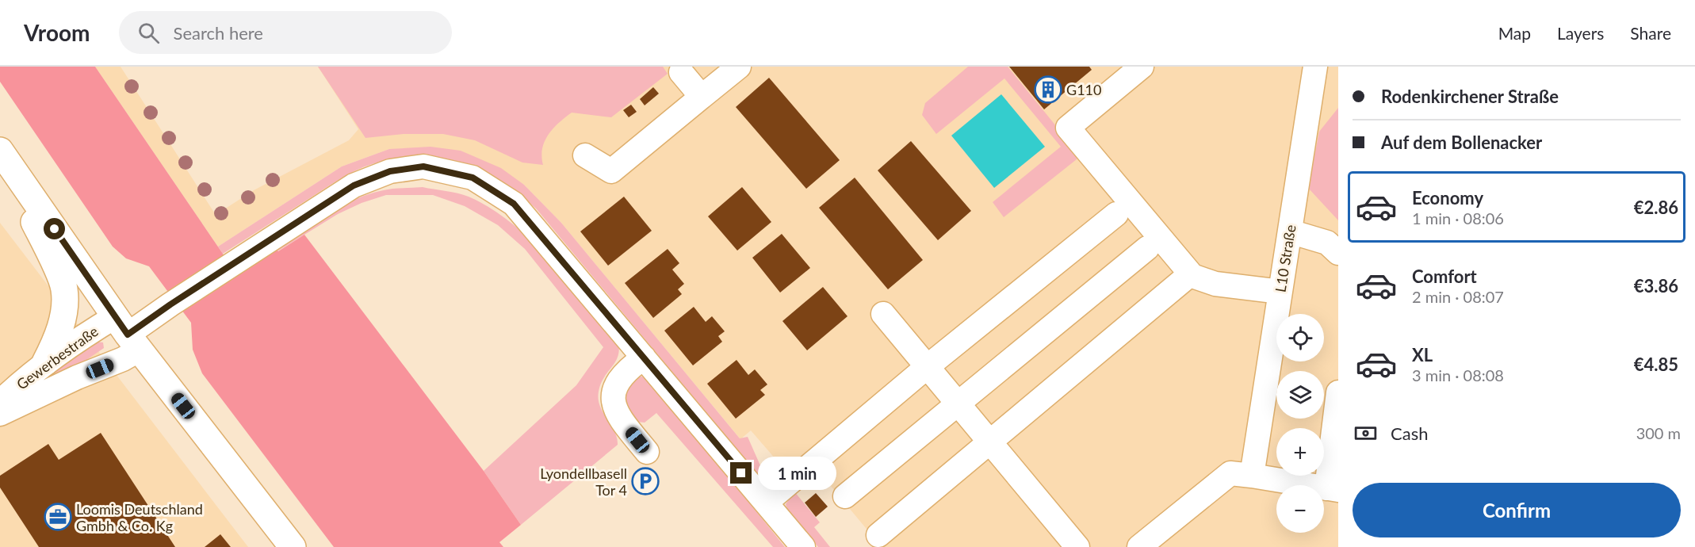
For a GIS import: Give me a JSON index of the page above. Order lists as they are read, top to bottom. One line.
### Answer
{"streets":{"street":["L10 Straße","Gewerbestraße"]},"places":{"building":["G110"],"parking":["Lyondellbasell Tor 4"],"office":["Loomis Deutschland Gmbh & Co. Kg"]},"page":{"header":"Vroom","search":"Search here","nav":["Map","Layers","Share"],"banner":["Rodenkirchener Straße","Auf dem Bollenacker"],"list":[{"name":"Economy","note":"1 min · 08:06","value":"€2.86"},{"name":"Comfort","note":"2 min · 08:07","value":"€3.86"},{"name":"XL","note":"3 min · 08:08","value":"€4.85"}],"map_buttons":["+","−"],"pay":["Cash","300 m"],"bubble":"1 min","buttons":"Confirm"}}
